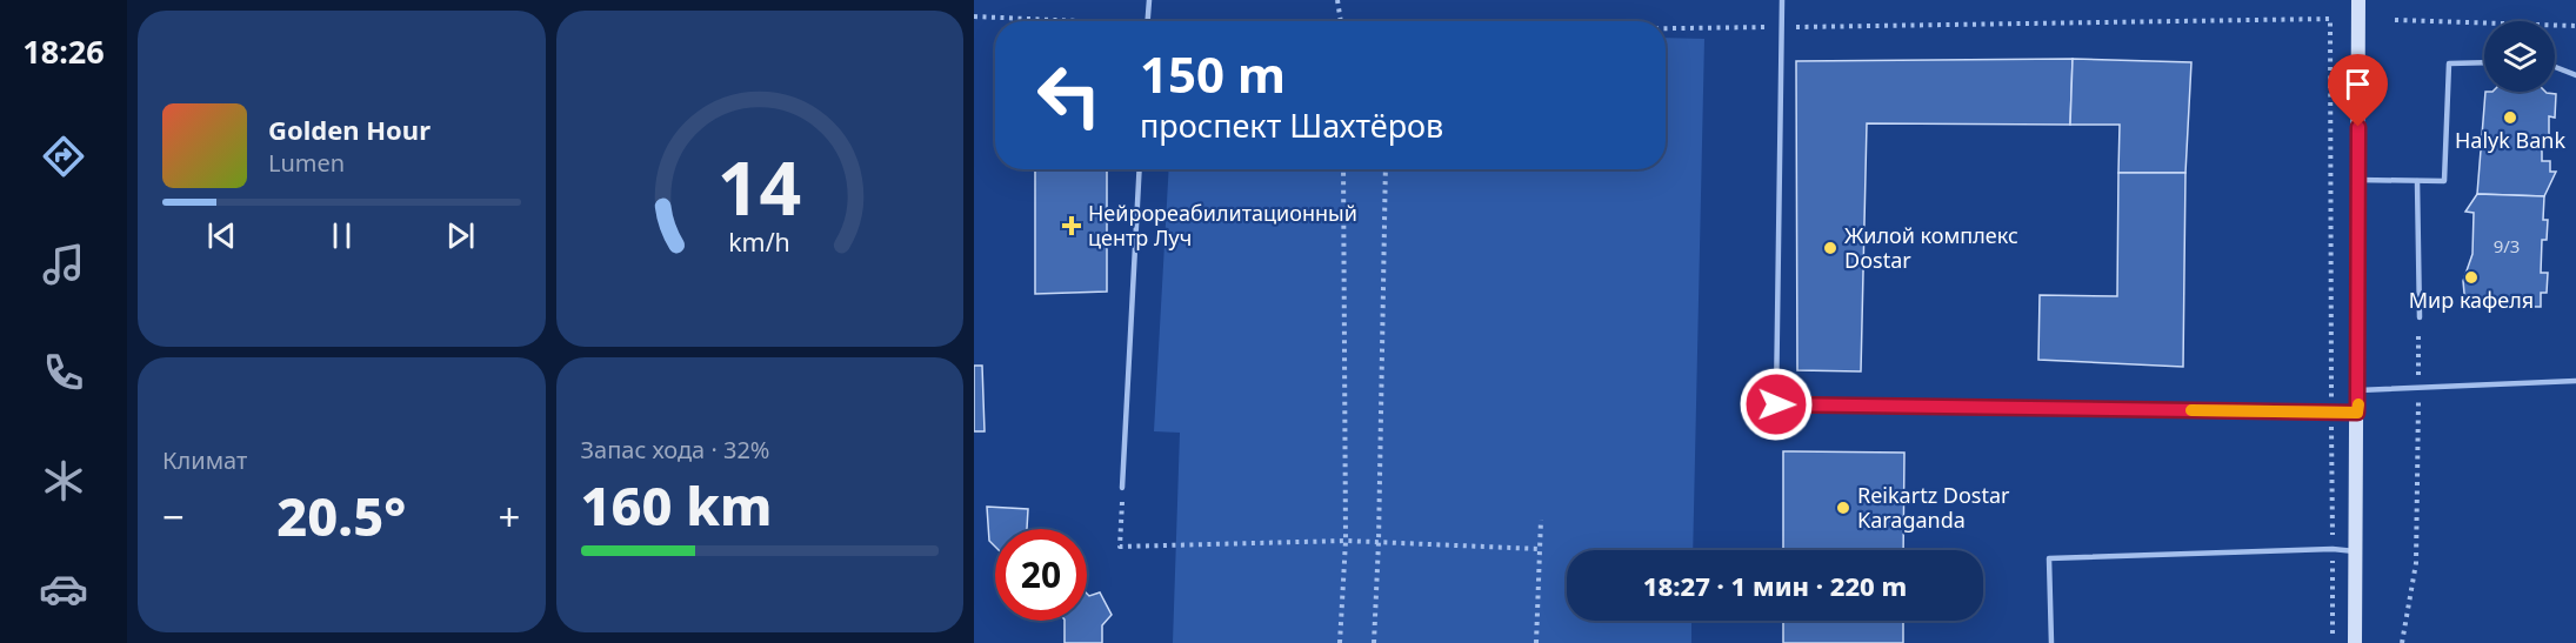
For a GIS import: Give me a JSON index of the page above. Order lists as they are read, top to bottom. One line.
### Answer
{"places":{"other":["Halyk Bank","Жилой комплекс Dostar","Мир кафеля","Reikartz Dostar Karaganda"],"health":["Нейрореабилитационный центр Луч"]},"house_numbers":["9/3"],"page":{"tabs":"18:26","turn":["150 m","проспект Шахтёров"],"song":["Golden Hour","Lumen"],"tile":["Климат",["Запас хода · 32%","160 km"]],"heat":["−","20.5°","+"],"limit":"20","trip":"18:27 · 1 мин · 220 m","gauge":["14","km/h"]}}
